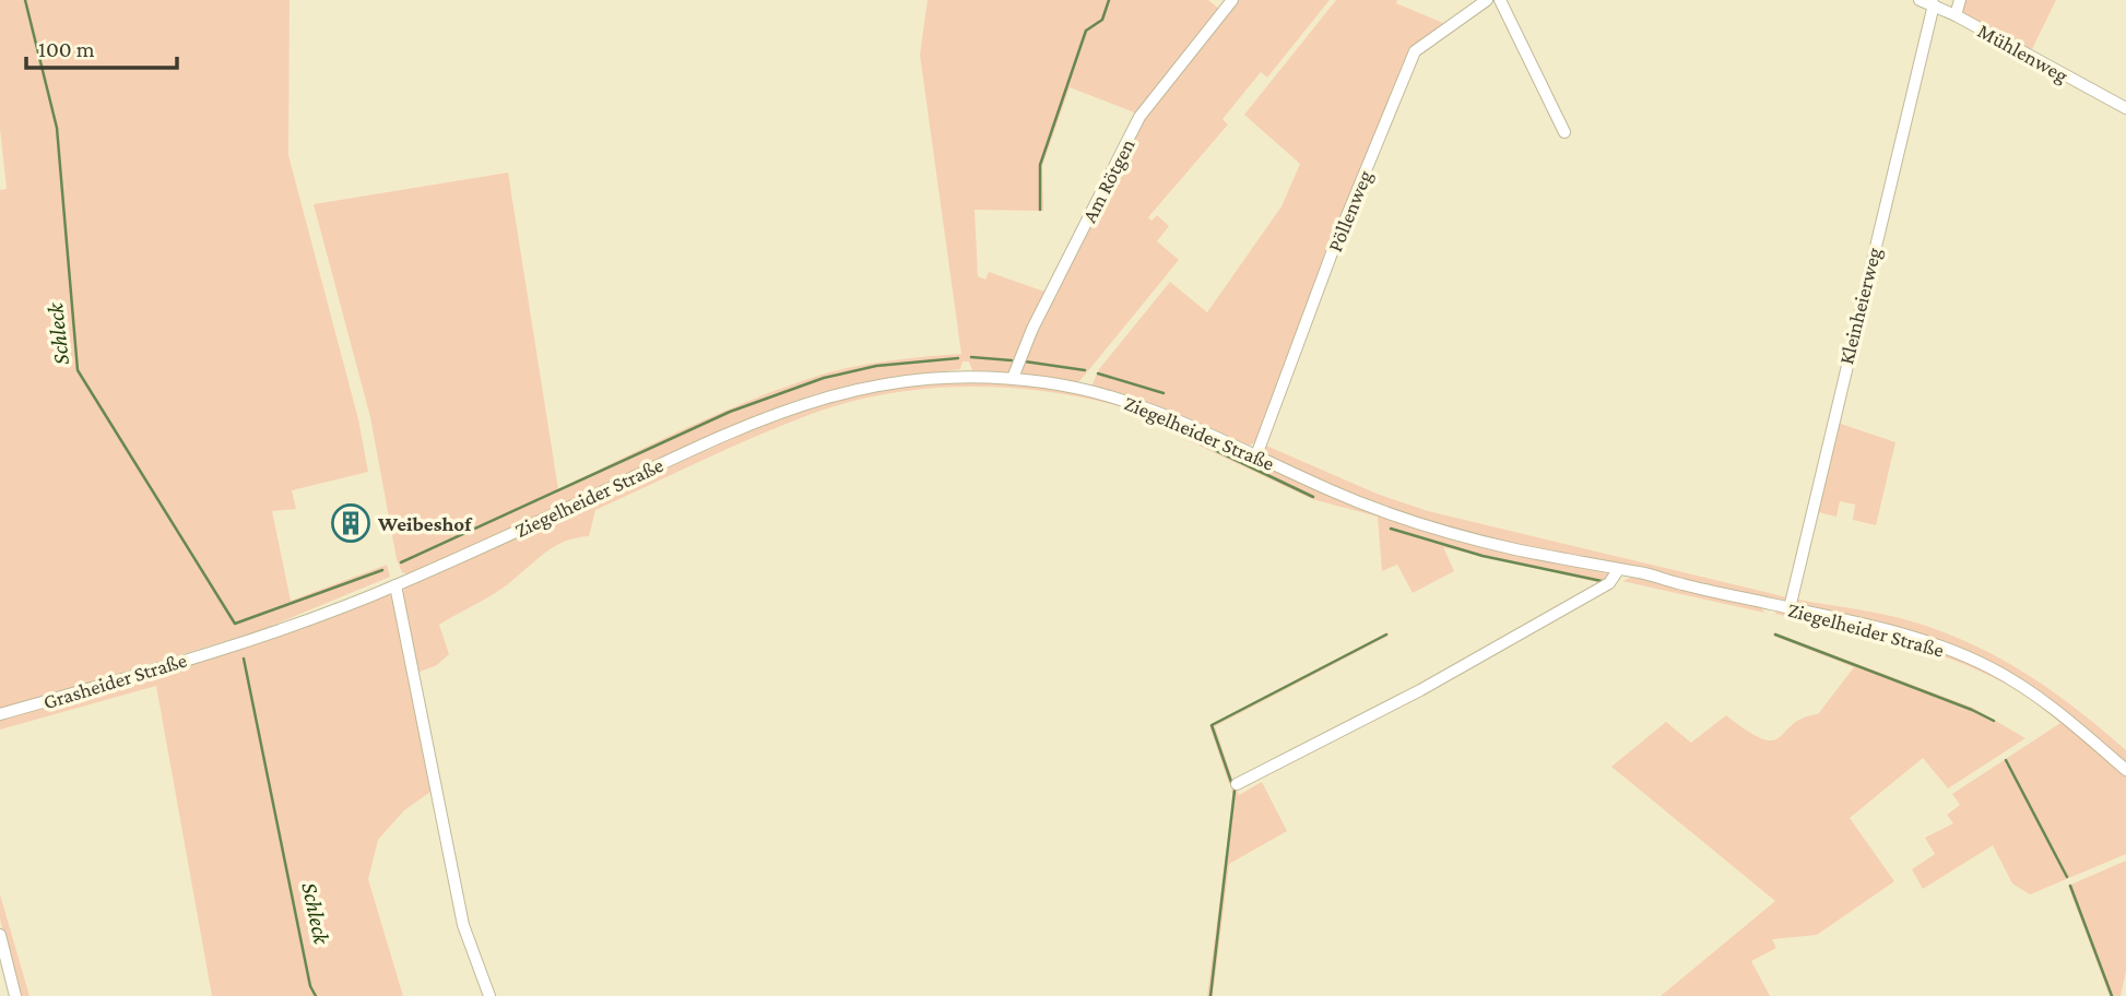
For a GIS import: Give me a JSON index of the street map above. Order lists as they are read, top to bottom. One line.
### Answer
{"streets":{"street":["Mühlenweg","Am Rötgen","Pöllenweg","Kleinheierweg","Ziegelheider Straße","Grasheider Straße"]},"crossings":[["Mühlenweg","Kleinheierweg"],["Am Rötgen","Ziegelheider Straße"],["Pöllenweg","Ziegelheider Straße"],["Kleinheierweg","Ziegelheider Straße"],["Ziegelheider Straße","Grasheider Straße"]],"water":["Schleck"],"places":{"building":["Weibeshof"]},"scale_bar":"100 m"}
